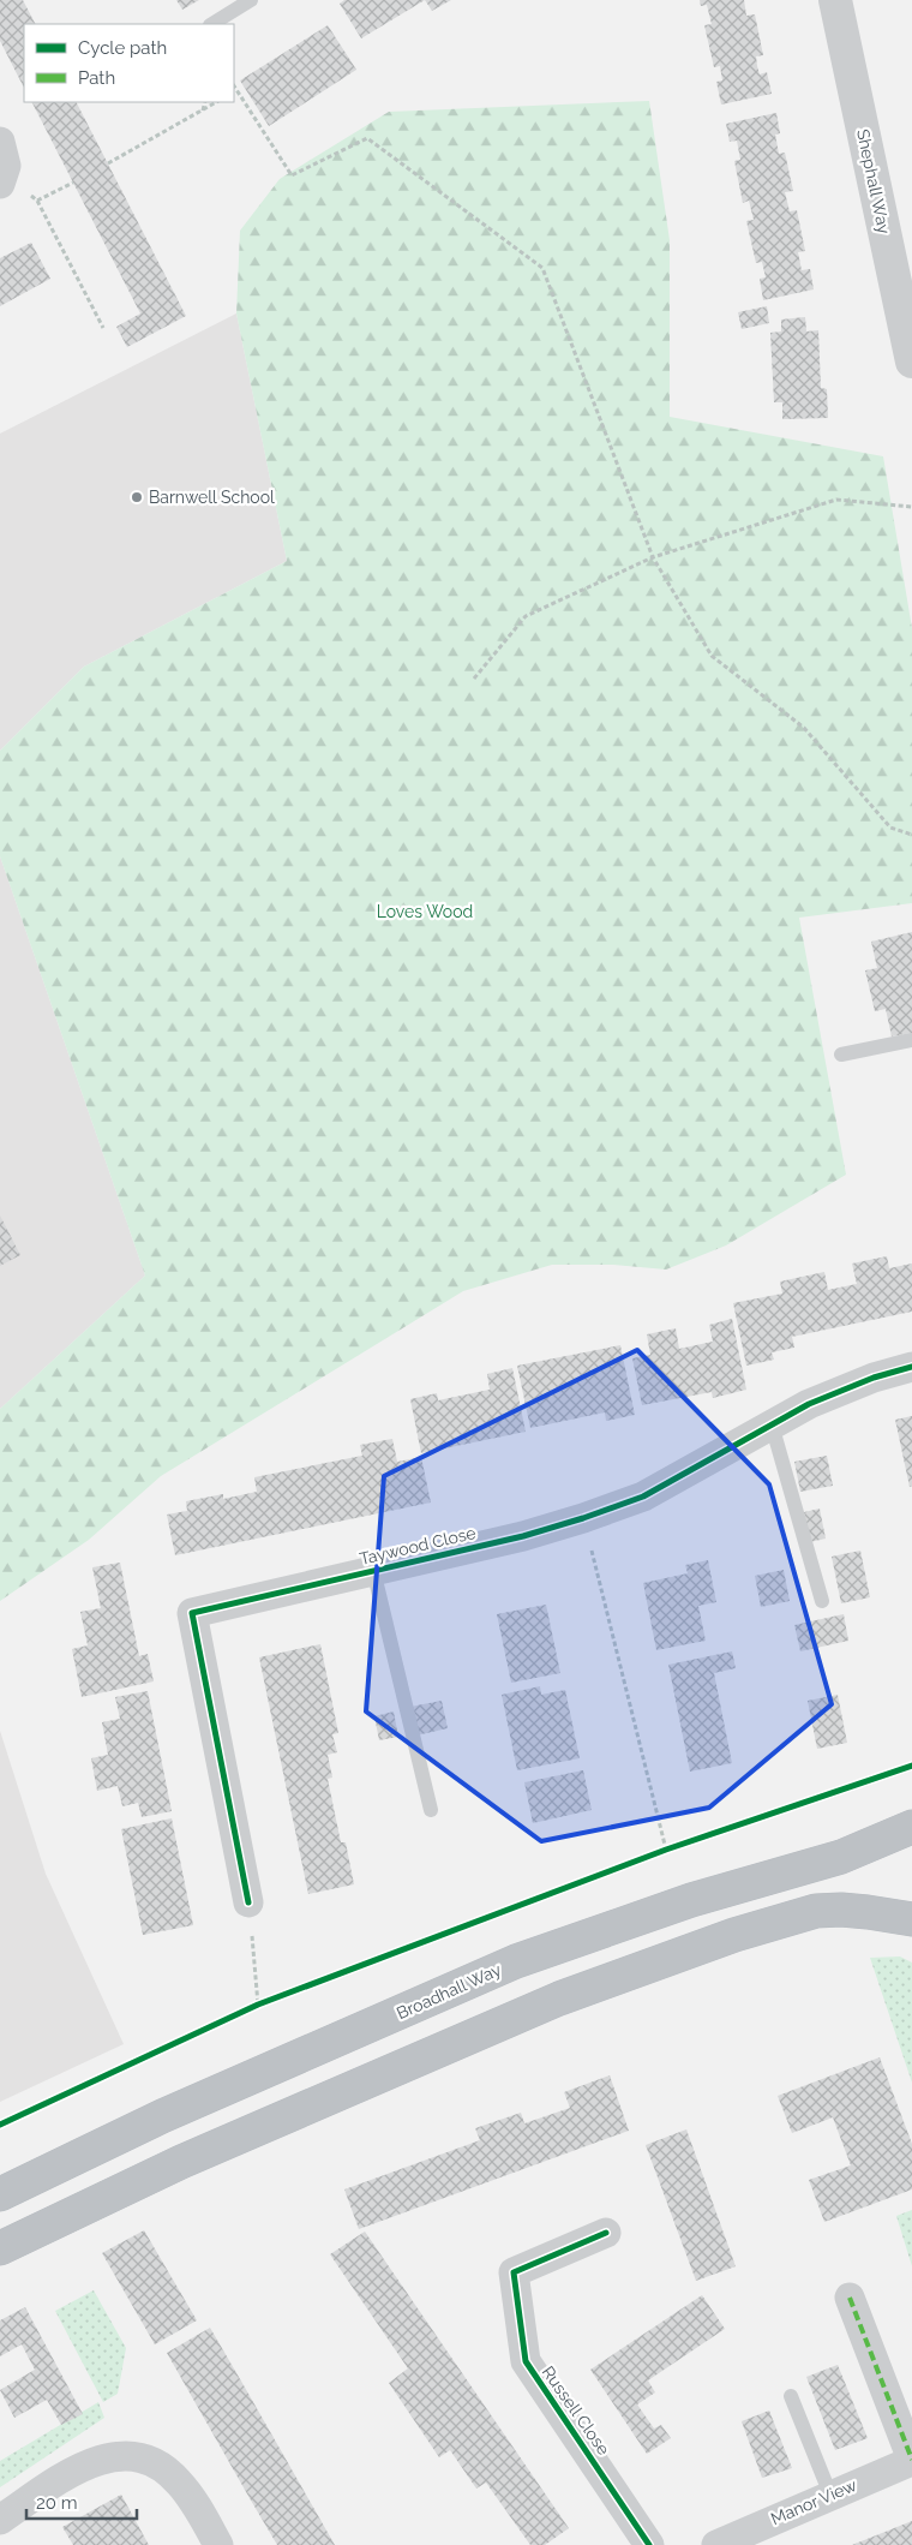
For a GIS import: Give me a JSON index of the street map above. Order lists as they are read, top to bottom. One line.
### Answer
{"streets":{"highway":["Broadhall Way"],"street":["Shephall Way","Taywood Close","Russell Close","Manor View"]},"parks":["Loves Wood"],"places":["Barnwell School"],"legend":["Cycle path","Path"],"scale_bar":"20 m"}
